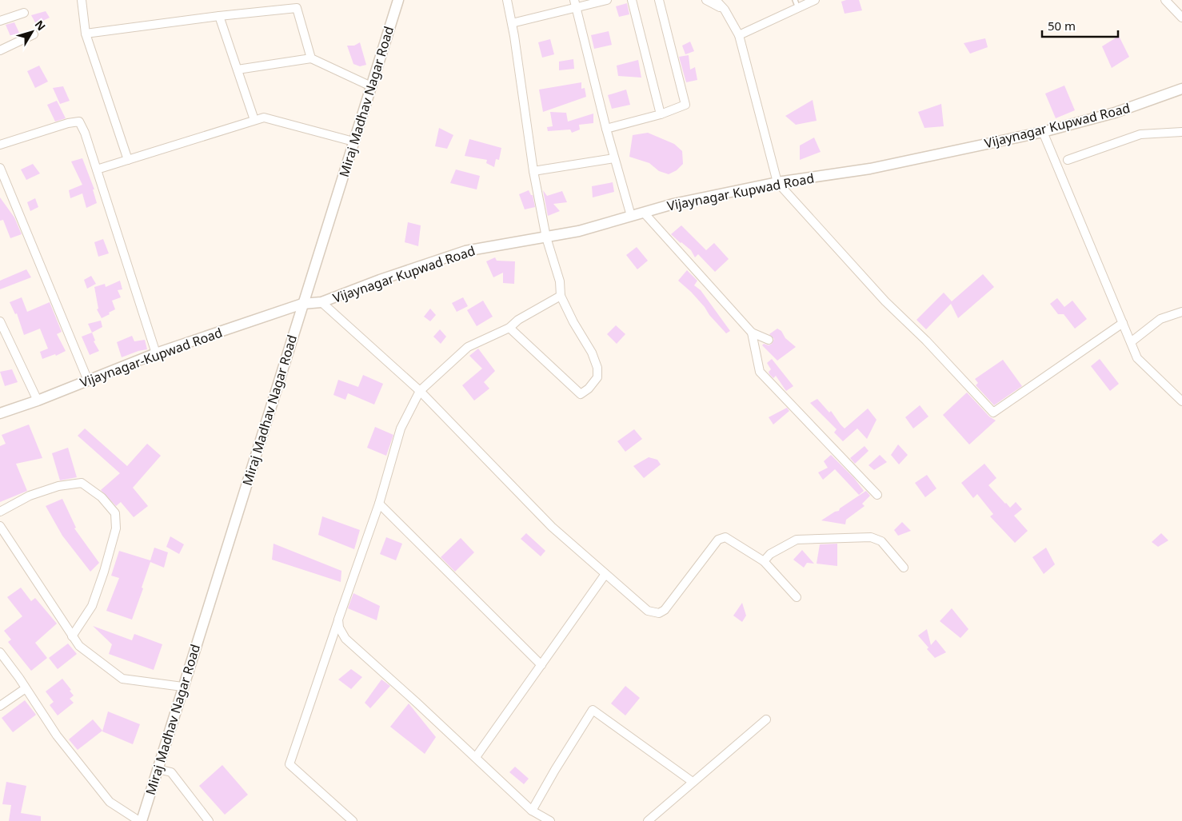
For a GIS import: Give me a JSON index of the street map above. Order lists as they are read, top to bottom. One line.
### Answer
{"streets":{"street":["Miraj Madhav Nagar Road","Vijaynagar Kupwad Road","Vijaynagar-Kupwad Road"]},"crossings":[["Miraj Madhav Nagar Road","Vijaynagar Kupwad Road"],["Miraj Madhav Nagar Road","Vijaynagar-Kupwad Road"],["Vijaynagar Kupwad Road","Vijaynagar-Kupwad Road"]],"scale_bar":"50 m","north":"top right"}
